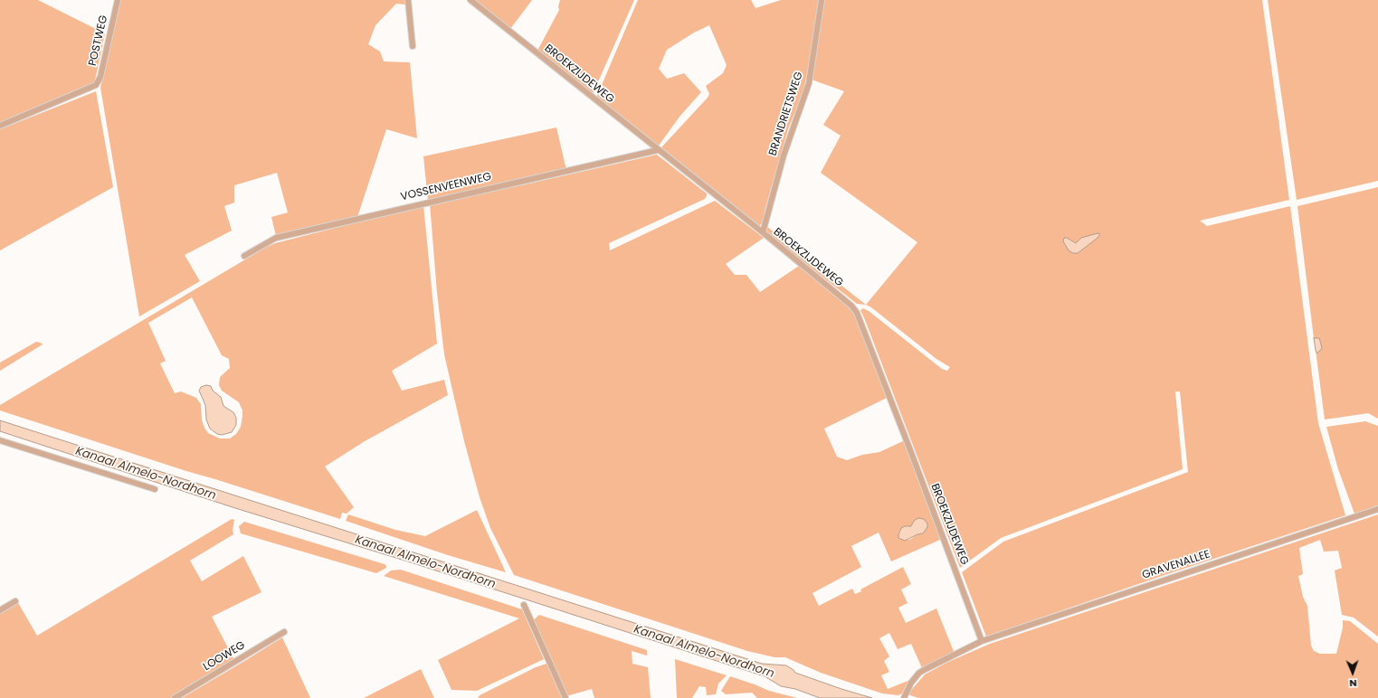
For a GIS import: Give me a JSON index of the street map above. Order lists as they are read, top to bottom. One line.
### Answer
{"streets":{"street":["POSTWEG","BROEKZIJDEWEG","BRANDRIETSWEG","VOSSENVEENWEG","GRAVENALLEE","LOOWEG"]},"crossings":[["BROEKZIJDEWEG","BRANDRIETSWEG"],["BROEKZIJDEWEG","VOSSENVEENWEG"],["BROEKZIJDEWEG","GRAVENALLEE"]],"water":["Kanaal Almelo-Nordhorn"],"north":"bottom"}
